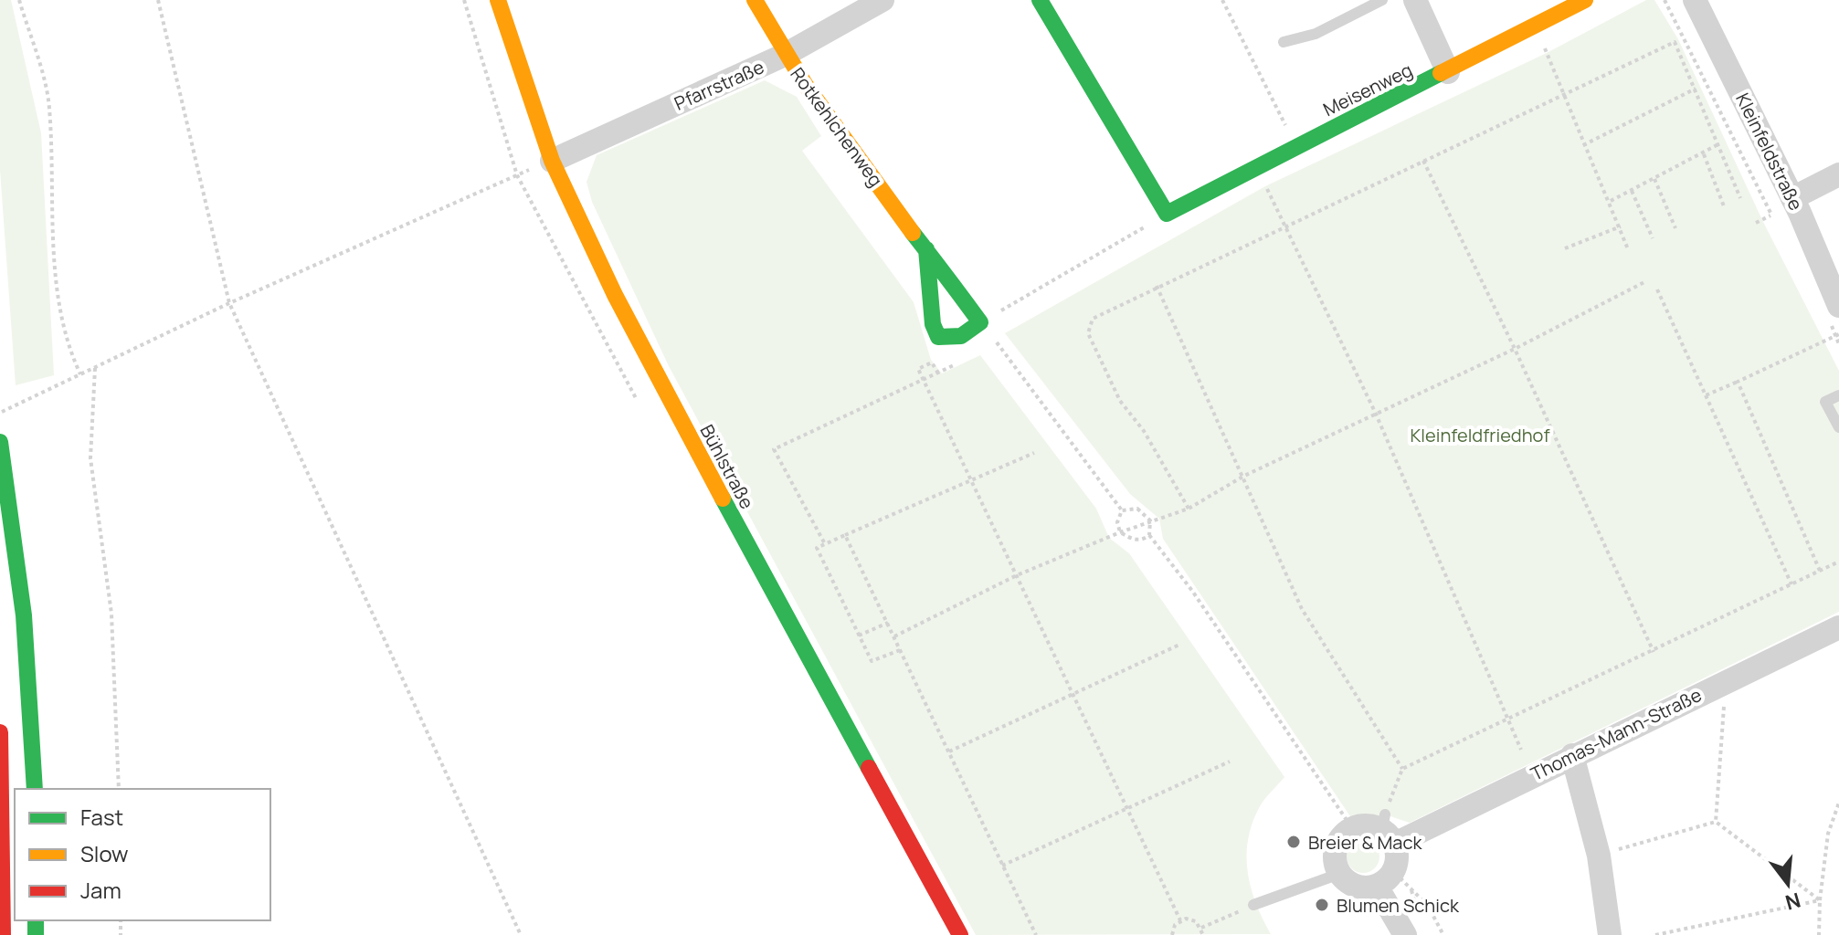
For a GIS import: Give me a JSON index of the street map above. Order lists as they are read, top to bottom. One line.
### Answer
{"streets":{"main road":["Meisenweg","Rotkehlchenweg","Bühlstraße"],"street":["Pfarrstraße","Kleinfeldstraße","Thomas-Mann-Straße"]},"crossings":[["Pfarrstraße","Rotkehlchenweg"],["Pfarrstraße","Bühlstraße"]],"parks":["Kleinfeldfriedhof"],"places":["Breier & Mack","Blumen Schick"],"legend":["Fast","Slow","Jam"],"north":"bottom"}
